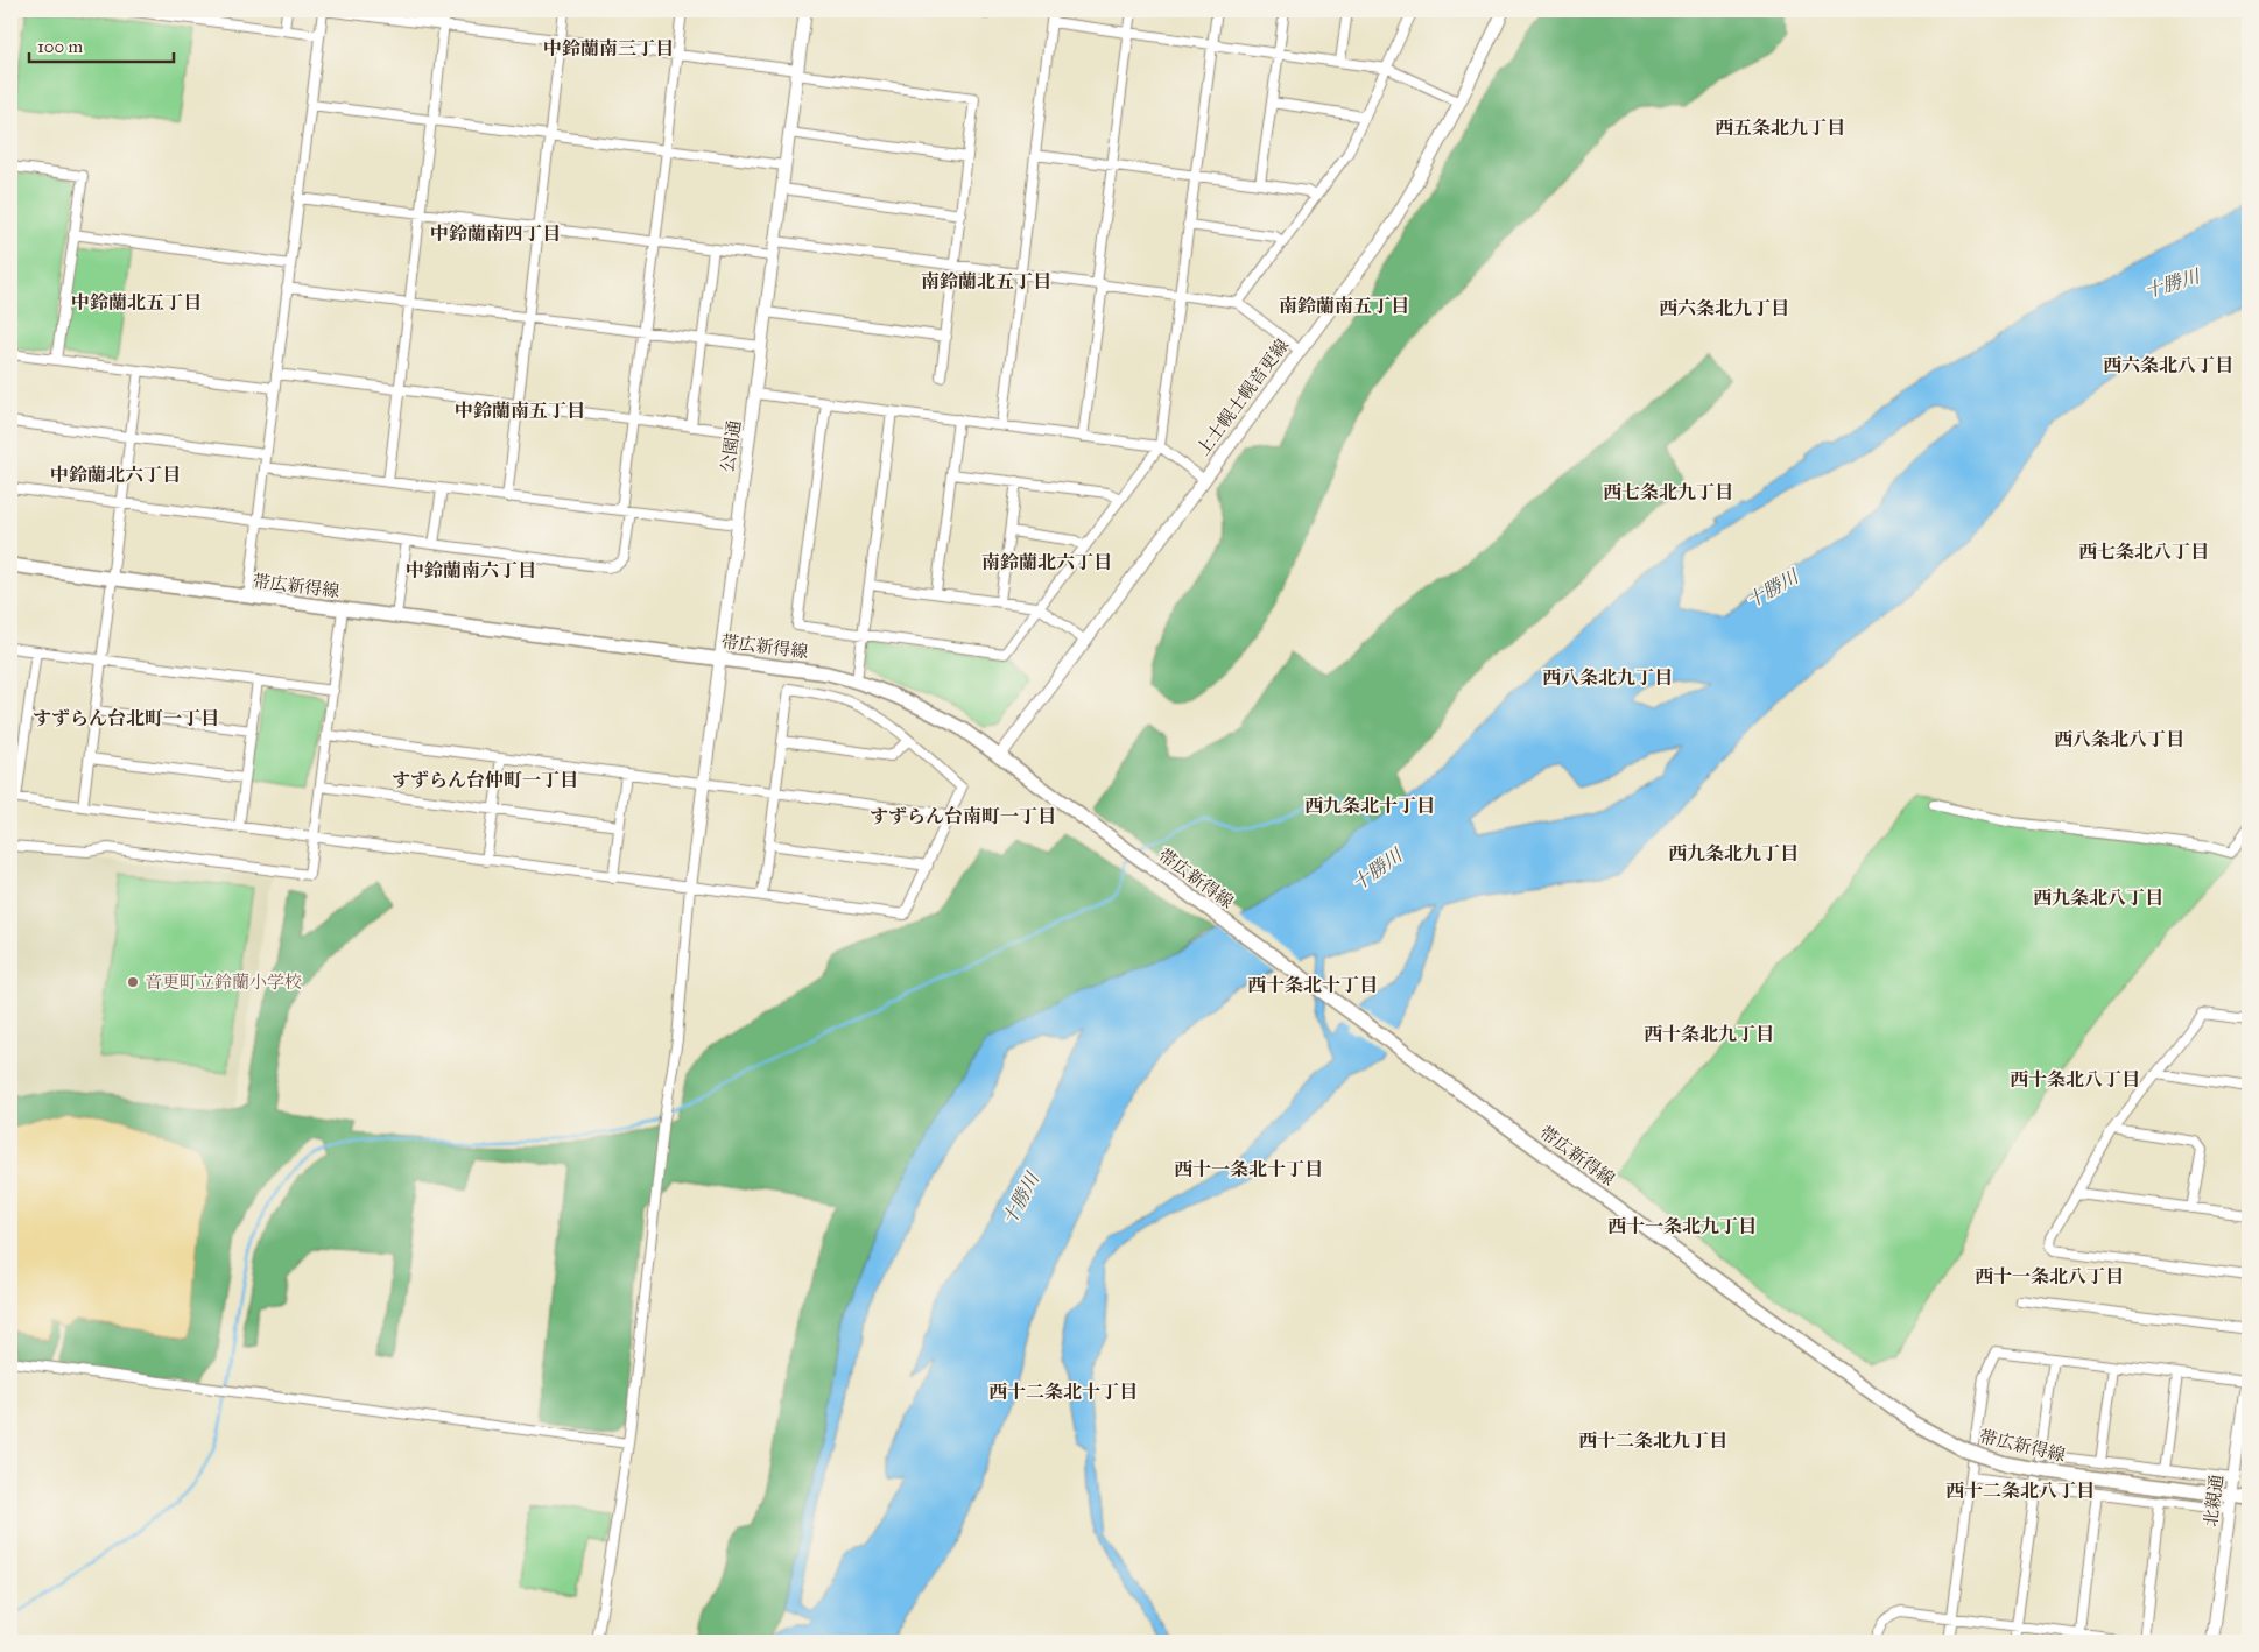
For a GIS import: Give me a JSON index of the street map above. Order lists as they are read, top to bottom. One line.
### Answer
{"streets":{"main road":["帯広新得線"],"street":["上士幌士幌音更線","公園通","北親通"]},"crossings":[["上士幌士幌音更線","帯広新得線"],["公園通","帯広新得線"],["帯広新得線","北親通"]],"districts":["中鈴蘭南三丁目","西五条北九丁目","中鈴蘭南四丁目","南鈴蘭北五丁目","中鈴蘭北五丁目","南鈴蘭南五丁目","西六条北九丁目","西六条北八丁目","中鈴蘭南五丁目","中鈴蘭北六丁目","西七条北九丁目","西七条北八丁目","南鈴蘭北六丁目","中鈴蘭南六丁目","西八条北九丁目","すずらん台北町一丁目","西八条北八丁目","すずらん台仲町一丁目","西九条北十丁目","すずらん台南町一丁目","西九条北九丁目","西九条北八丁目","西十条北十丁目","西十条北九丁目","西十条北八丁目","西十一条北十丁目","西十一条北九丁目","西十一条北八丁目","西十二条北十丁目","西十二条北九丁目","西十二条北八丁目"],"water":["十勝川"],"places":["音更町立鈴蘭小学校"],"scale_bar":"100 m"}
